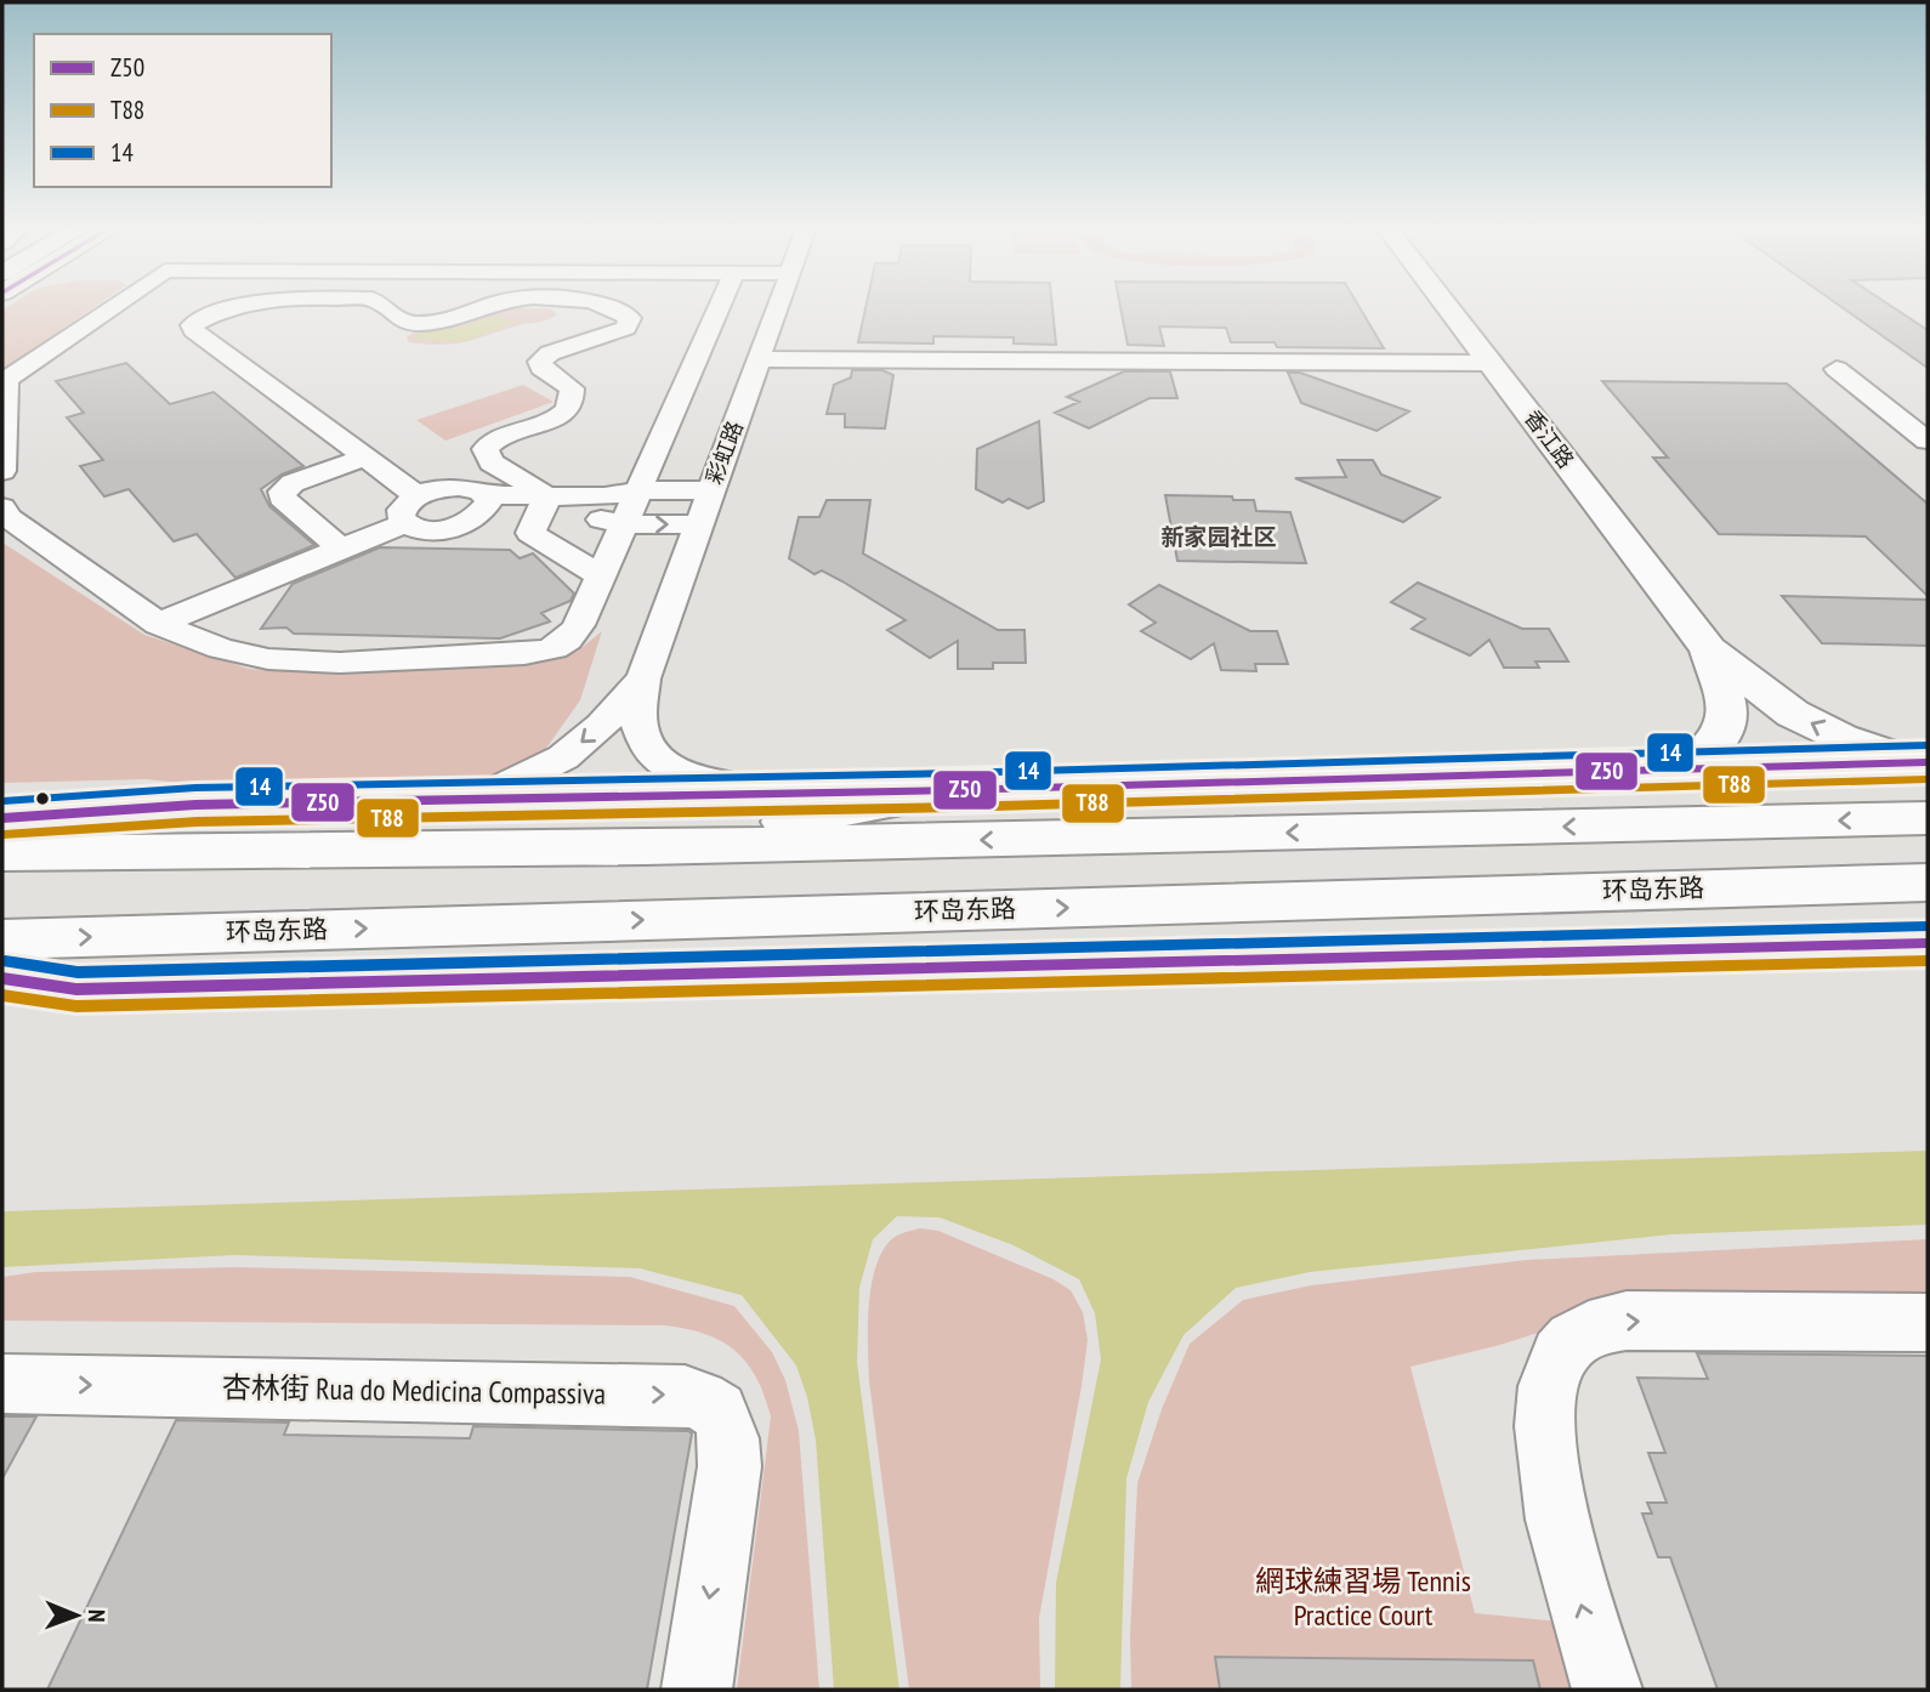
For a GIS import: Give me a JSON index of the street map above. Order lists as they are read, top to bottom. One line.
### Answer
{"streets":{"main road":["香江路","环岛东路"],"street":["彩虹路","杏林街 Rua do Medicina Compassiva"]},"districts":["新家园社区"],"parks":["網球練習場 Tennis Practice Court"],"lines":["transit line 14","transit line Z50","transit line T88"],"legend":["Z50","T88","14"],"north":"right"}
